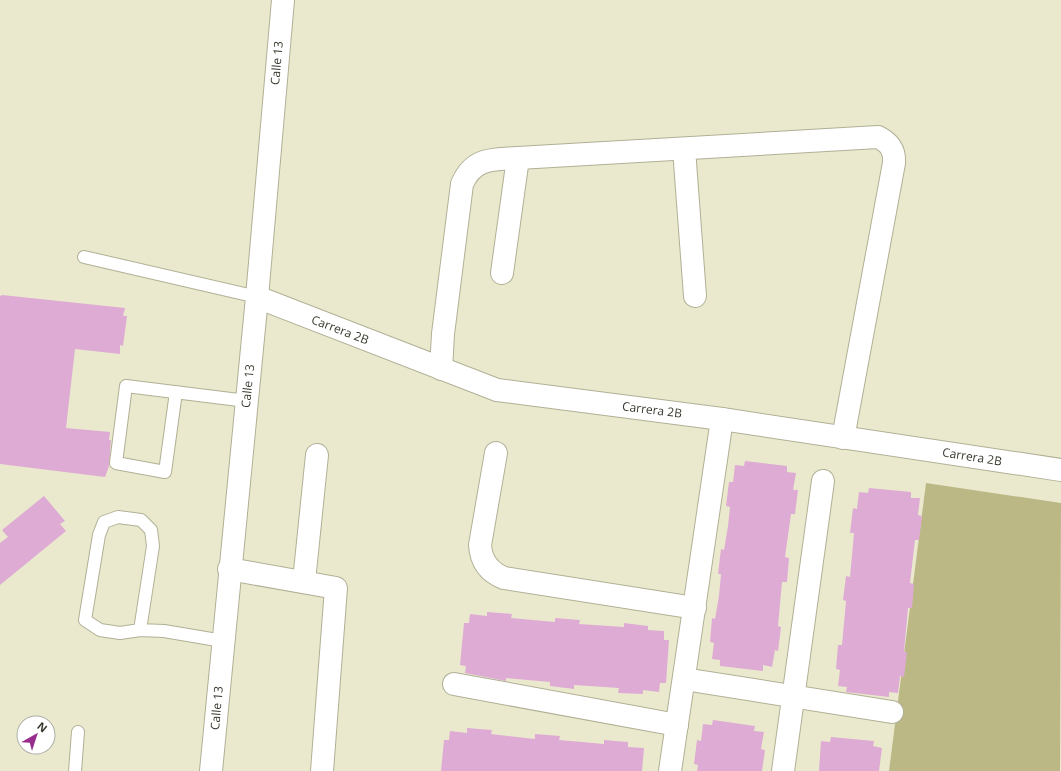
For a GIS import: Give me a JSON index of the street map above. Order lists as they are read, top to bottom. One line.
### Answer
{"streets":{"street":["Calle 13","Carrera 2B"]},"crossings":[["Calle 13","Carrera 2B"]],"north":"top right"}
